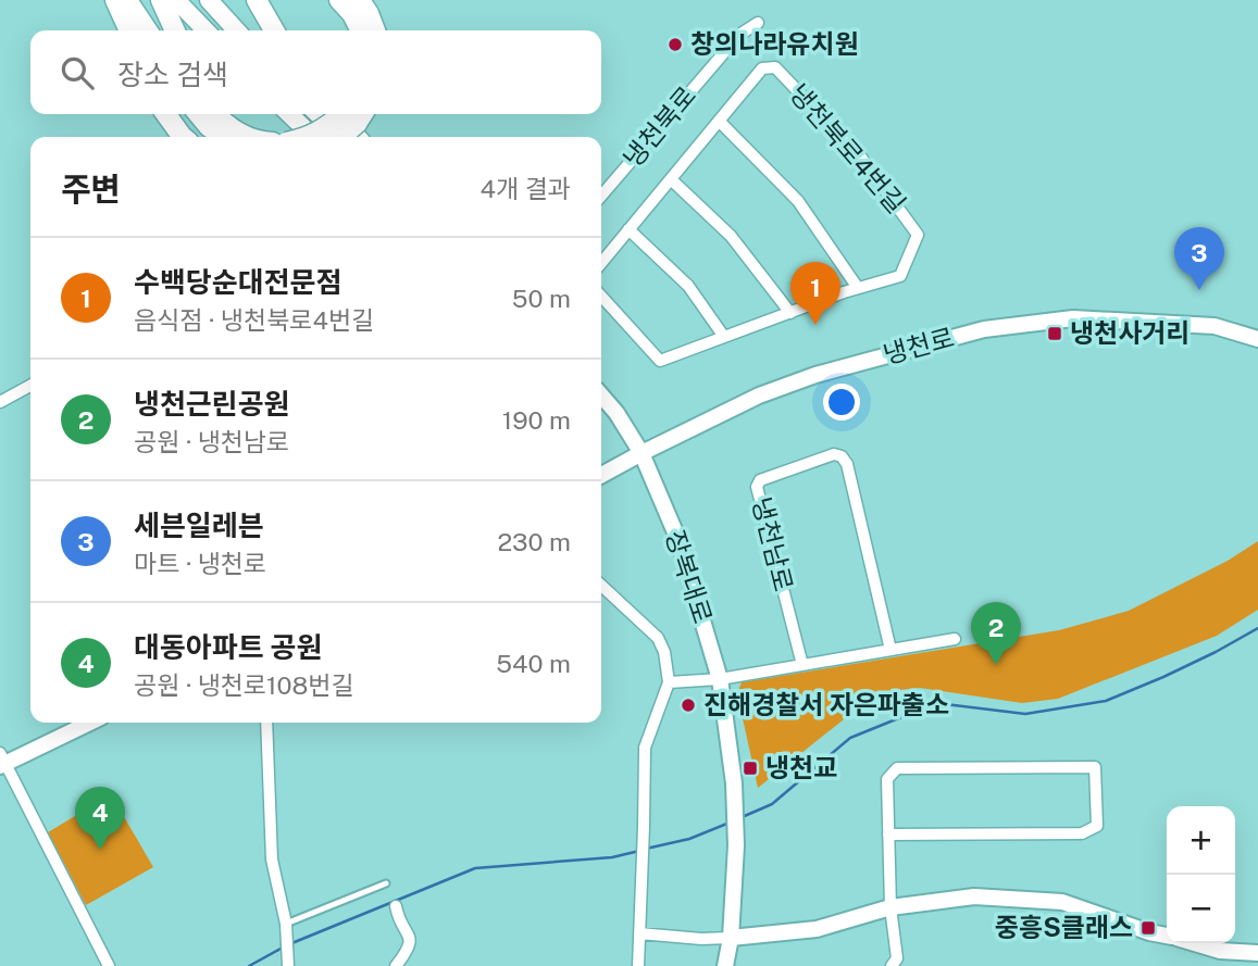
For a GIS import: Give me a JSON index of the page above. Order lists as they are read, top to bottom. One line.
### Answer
{"streets":{"main road":["냉천로","장복대로"],"street":["냉천북로","냉천북로4번길","냉천남로"]},"crossings":[["냉천로","장복대로"]],"places":{"other":["창의나라유치원","진해경찰서 자은파출소"],"transit":["냉천사거리","냉천교","중흥S클래스"]},"page":{"search":"장소 검색","heading":["주변","4개 결과"],"pins":["3","1","2","4"],"list":[{"mark":"1","name":"수백당순대전문점","note":"음식점 · 냉천북로4번길","value":"50 m"},{"mark":"2","name":"냉천근린공원","note":"공원 · 냉천남로","value":"190 m"},{"mark":"3","name":"세븐일레븐","note":"마트 · 냉천로","value":"230 m"},{"mark":"4","name":"대동아파트 공원","note":"공원 · 냉천로108번길","value":"540 m"}],"map_buttons":["+","−"]}}
